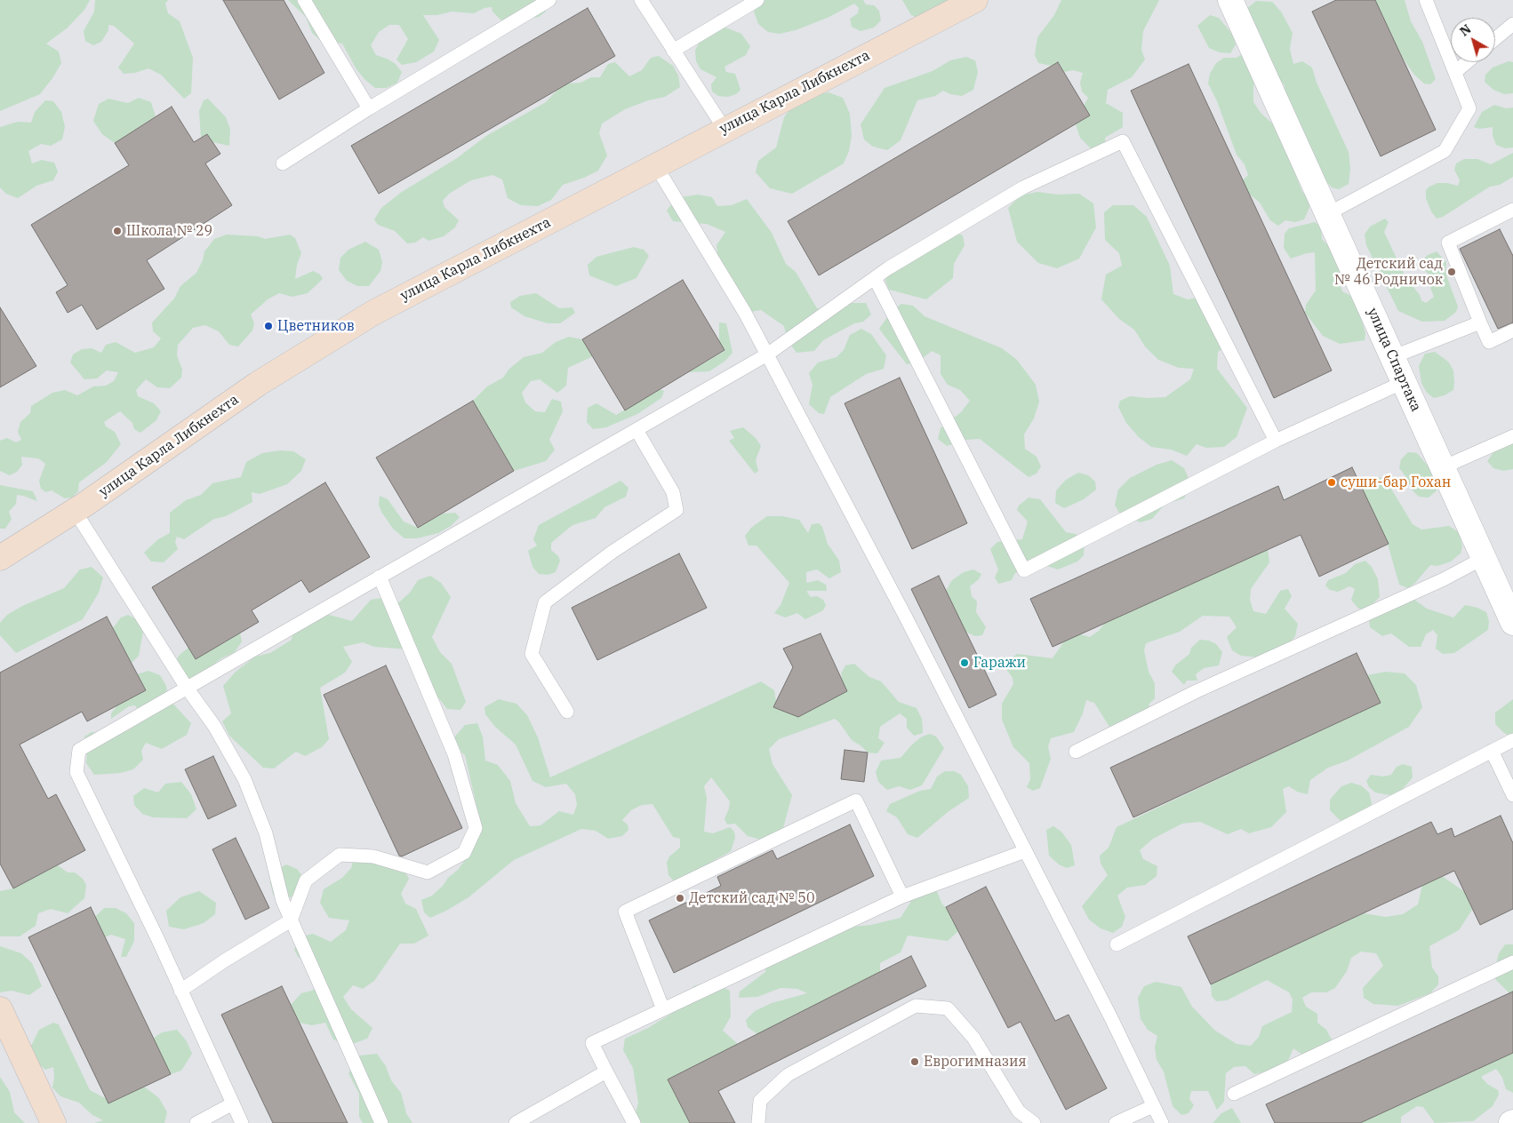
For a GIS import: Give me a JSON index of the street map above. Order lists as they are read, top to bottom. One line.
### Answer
{"streets":{"main road":["улица Карла Либкнехта"],"street":["улица Спартака"]},"places":["Школа № 29","Детский сад № 46 Родничок","Цветников","суши-бар Гохан","Гаражи","Детский сад № 50","Еврогимназия"],"north":"top left"}
